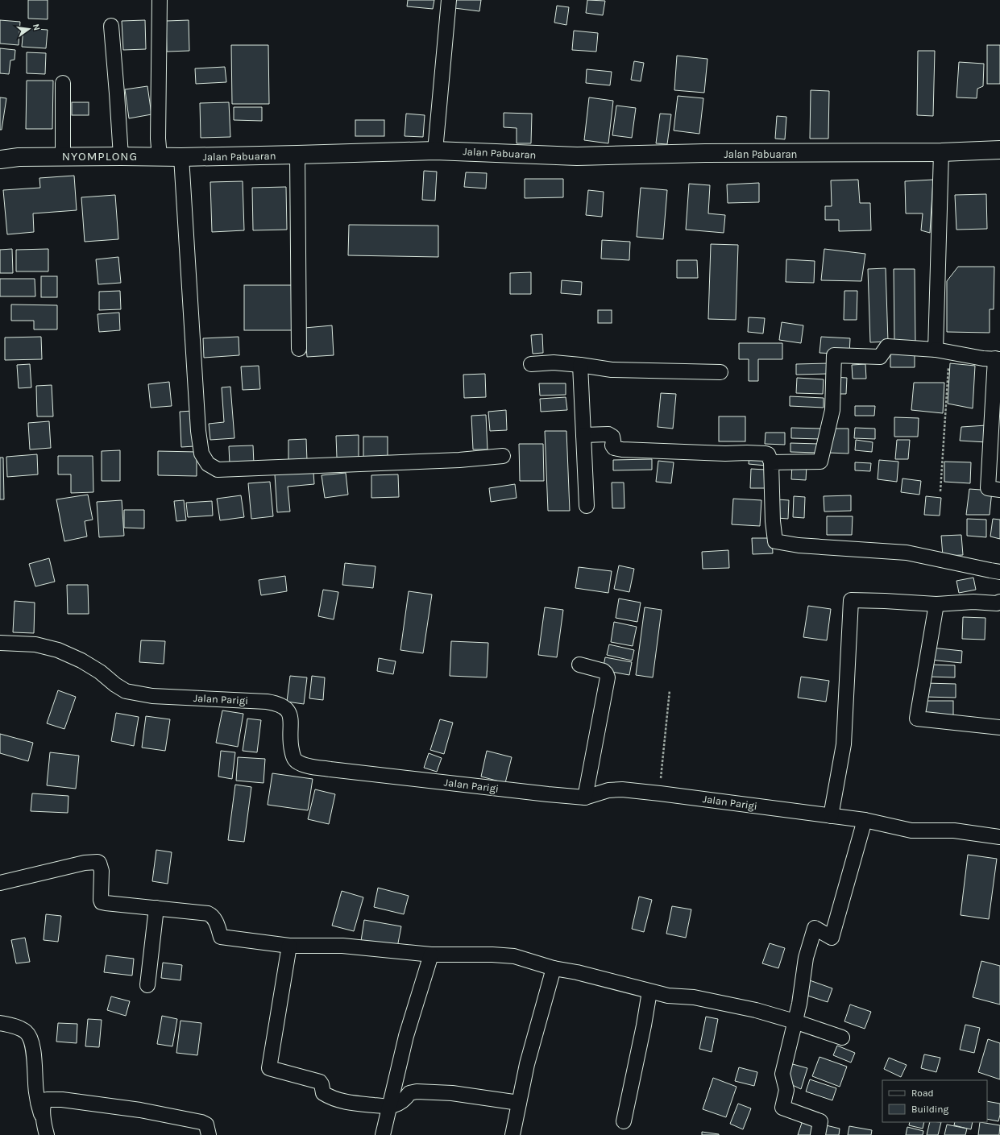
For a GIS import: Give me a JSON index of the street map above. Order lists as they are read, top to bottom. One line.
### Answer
{"streets":{"street":["Jalan Pabuaran","Jalan Parigi"]},"districts":["NYOMPLONG"],"legend":["Road","Building"],"north":"right"}
